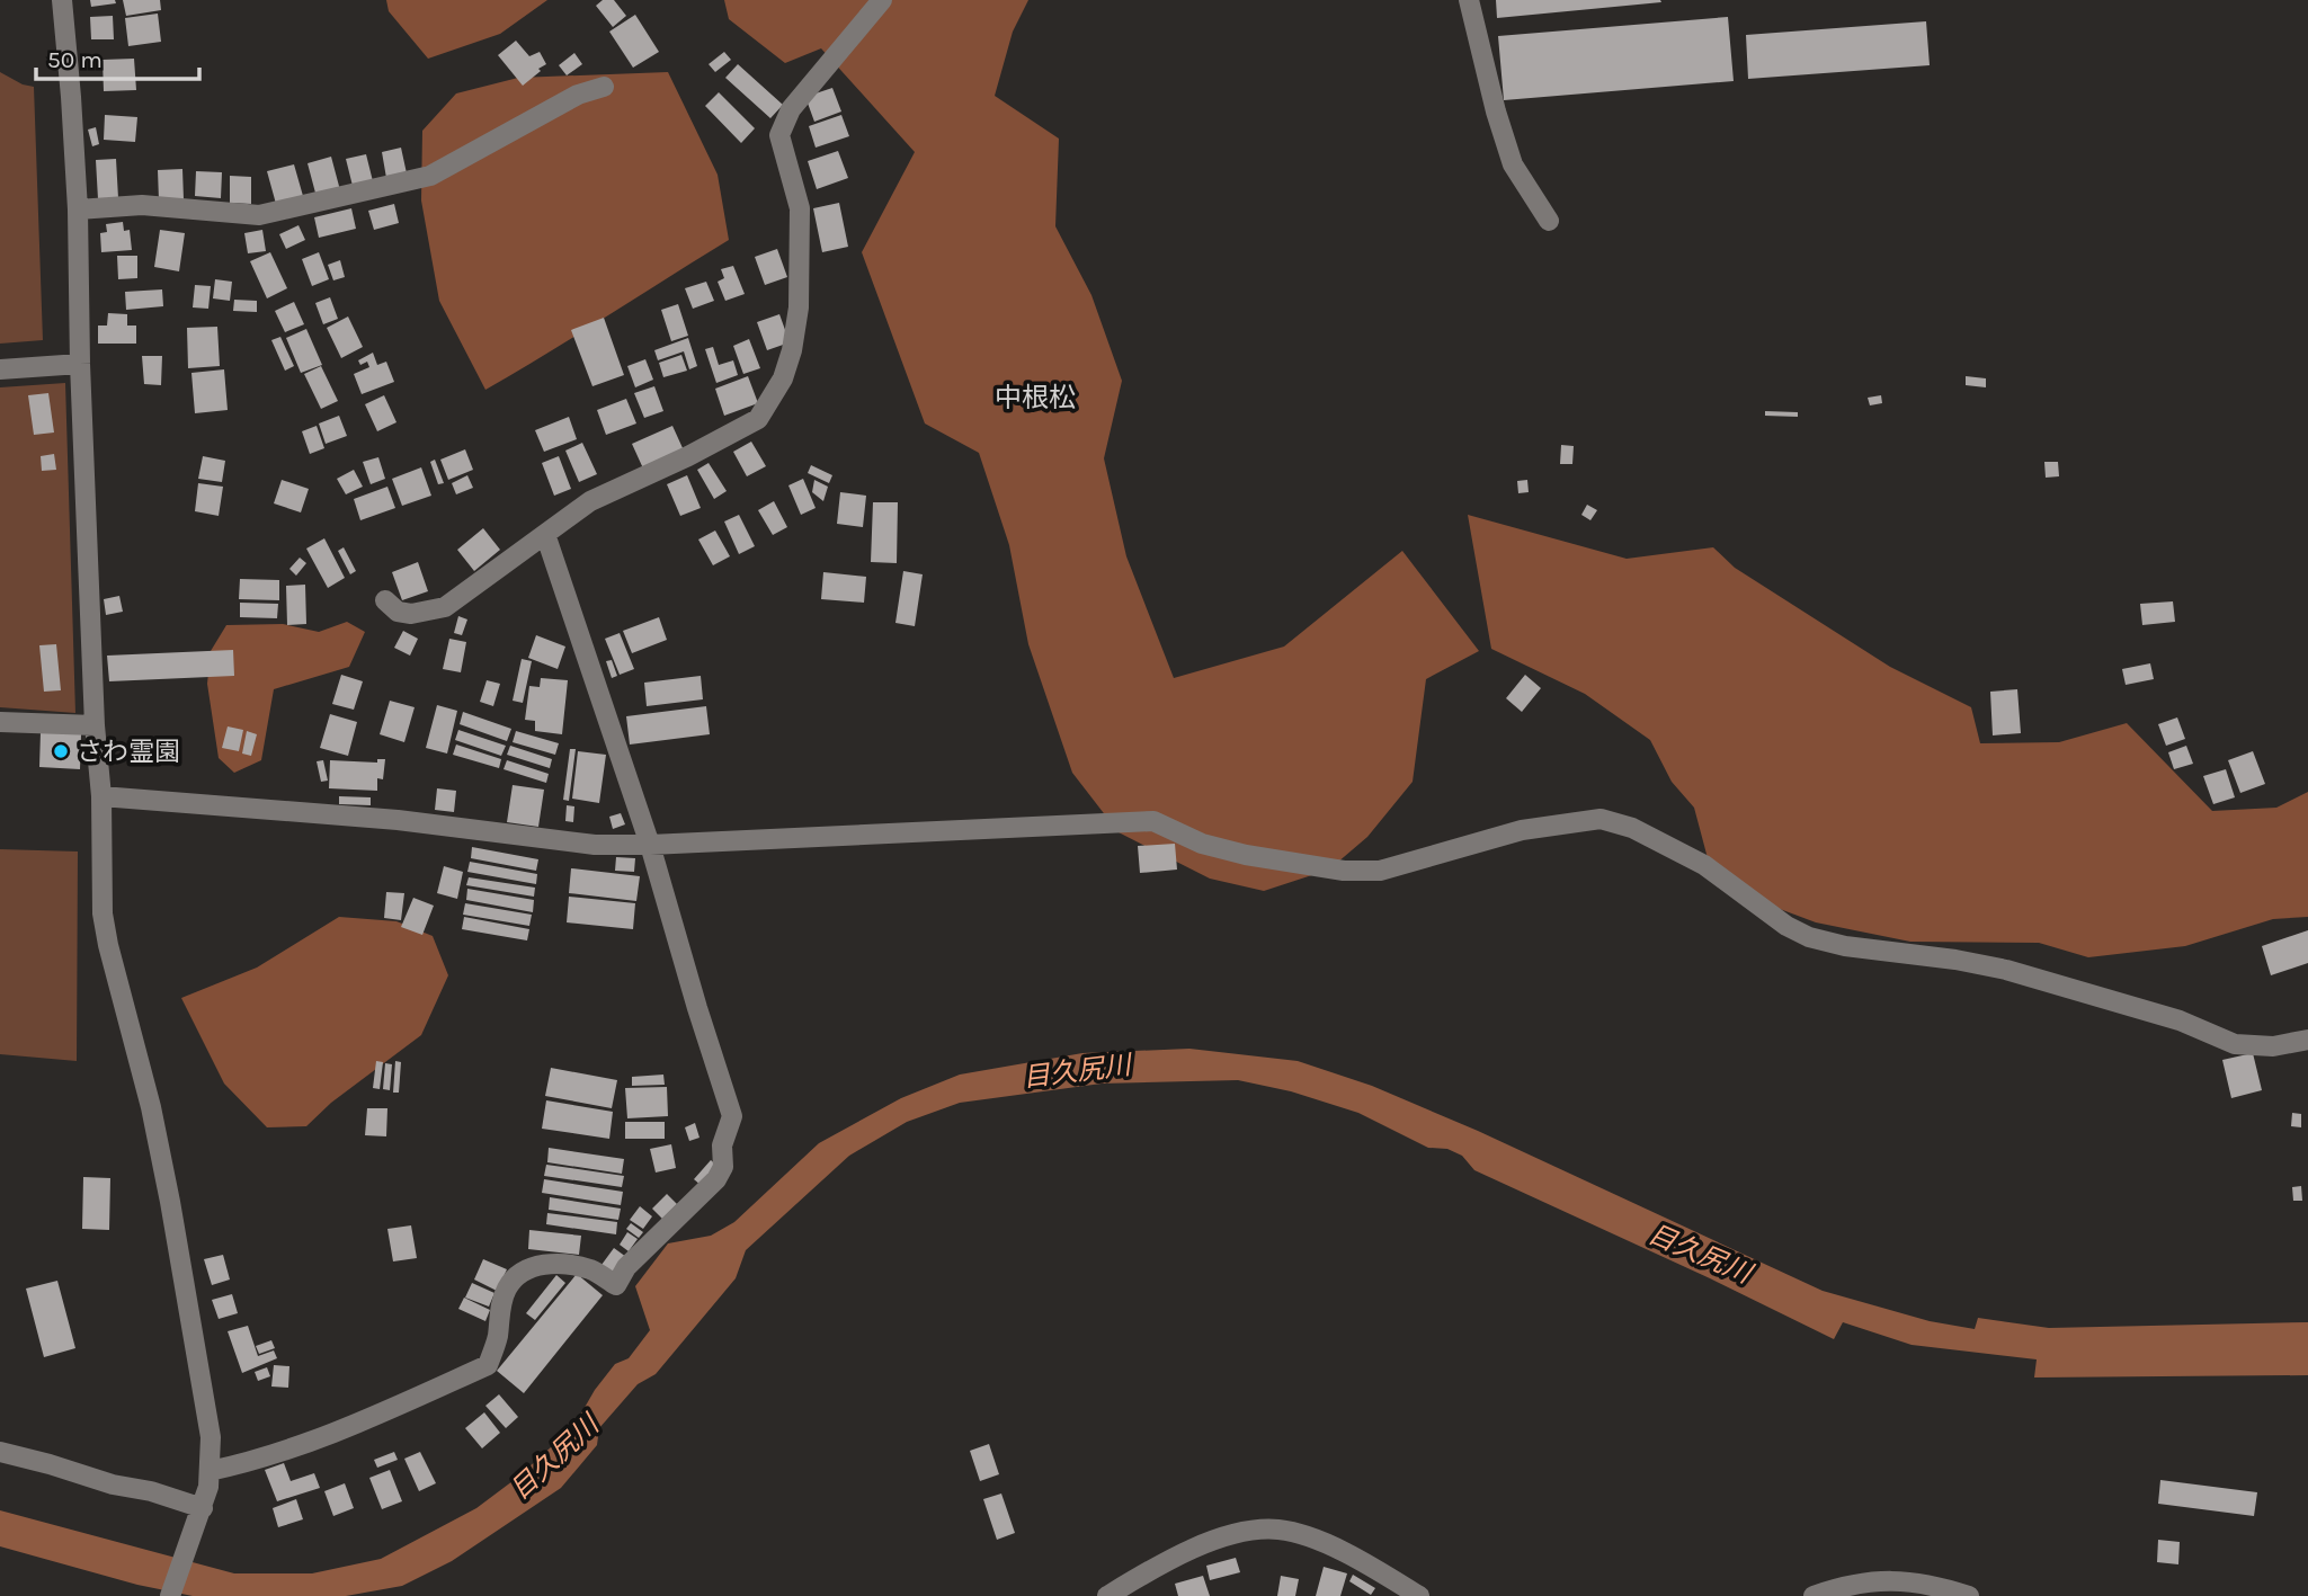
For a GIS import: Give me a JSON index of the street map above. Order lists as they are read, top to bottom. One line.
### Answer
{"districts":["中根松"],"water":["目久尻川"],"places":["さわ霊園"],"scale_bar":"50 m"}
